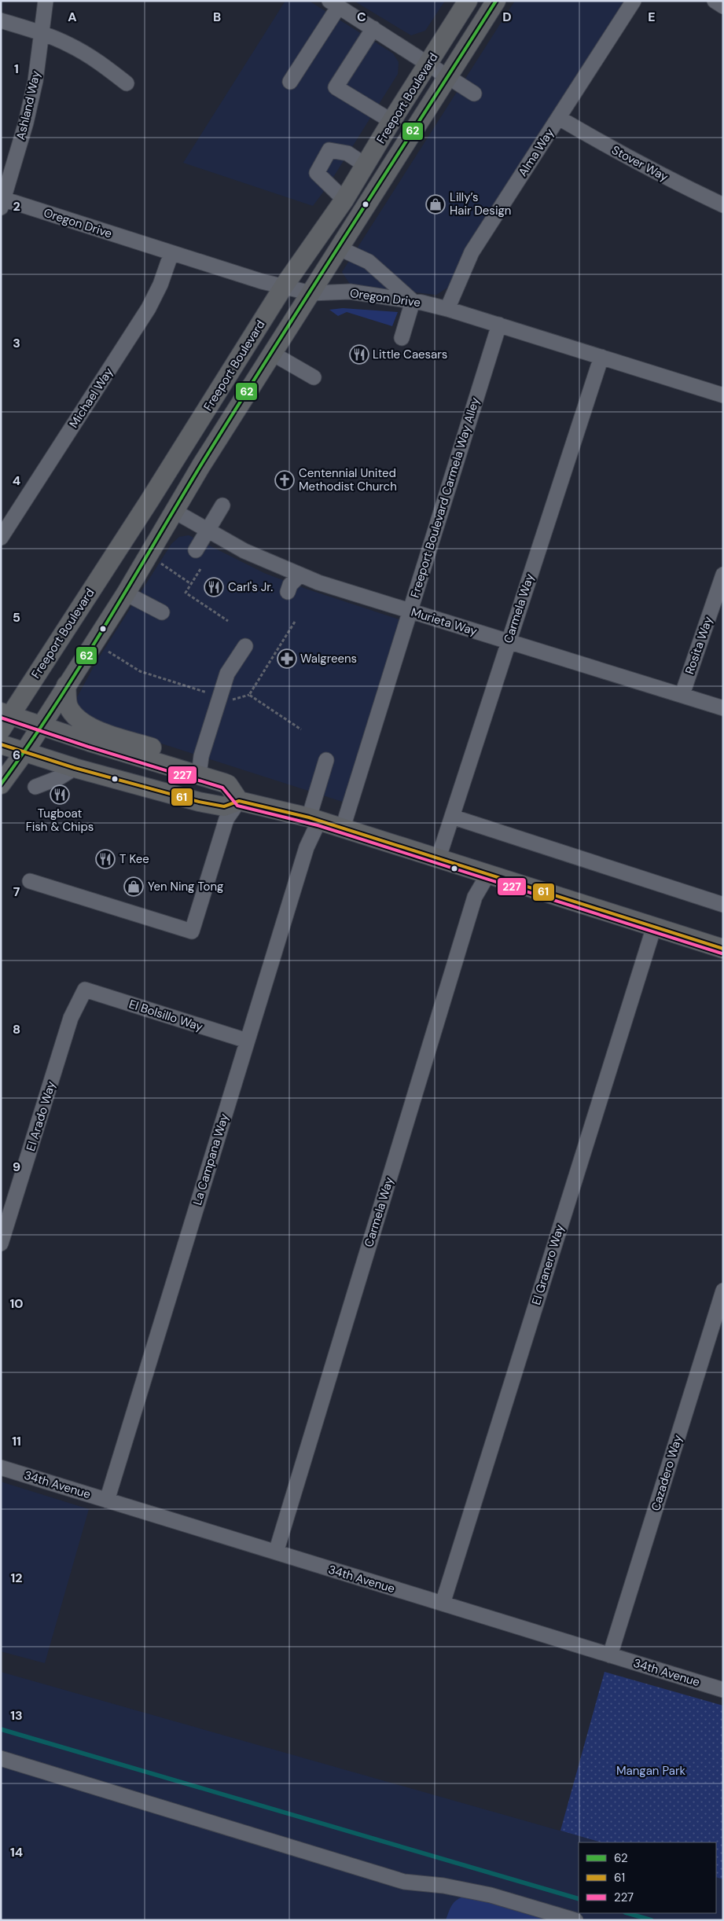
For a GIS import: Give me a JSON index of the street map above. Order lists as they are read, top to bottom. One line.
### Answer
{"streets":{"main road":["Freeport Boulevard"],"street":["Ashland Way","Alma Way","Stover Way","Oregon Drive","Michael Way","Freeport Boulevard Carmela Way Alley","Carmela Way","Murieta Way","Rosita Way","El Bolsillo Way","El Arado Way","La Campana Way","El Granero Way","Cazadero Way","34th Avenue"]},"crossings":[["Freeport Boulevard","Oregon Drive"],["Freeport Boulevard","Murieta Way"],["Ashland Way","Oregon Drive"],["Alma Way","Stover Way"],["Alma Way","Oregon Drive"],["Oregon Drive","Michael Way"],["Oregon Drive","Freeport Boulevard Carmela Way Alley"],["Oregon Drive","Carmela Way"],["Freeport Boulevard Carmela Way Alley","Murieta Way"],["Carmela Way","Murieta Way"],["Carmela Way","34th Avenue"],["Murieta Way","Rosita Way"],["El Bolsillo Way","El Arado Way"],["El Bolsillo Way","La Campana Way"],["La Campana Way","34th Avenue"],["El Granero Way","34th Avenue"],["Cazadero Way","34th Avenue"]],"parks":["Mangan Park"],"places":{"shop":["Lilly’s Hair Design","Yen Ning Tong"],"restaurant":["Little Caesars","Carl's Jr.","Tugboat Fish & Chips","T Kee"],"church":["Centennial United Methodist Church"],"pharmacy":["Walgreens"]},"lines":["transit line 62","transit line 227","transit line 61"],"legend":["62","61","227"],"grid":{"columns":["A","B","C","D","E"],"rows":["1","2","3","4","5","6","7","8","9","10","11","12","13","14"]}}
